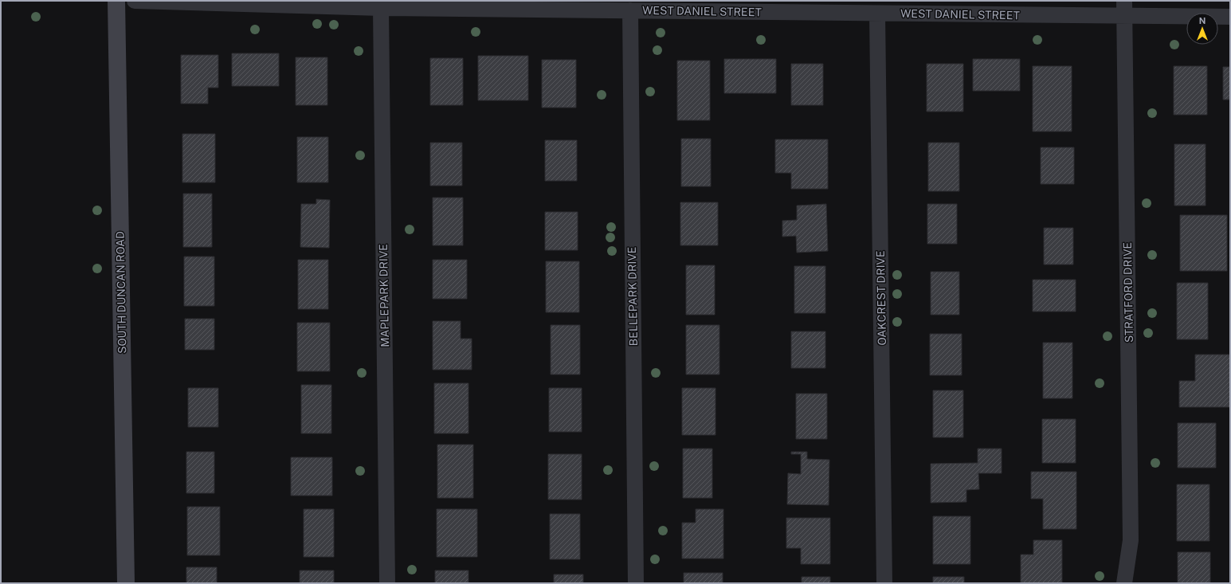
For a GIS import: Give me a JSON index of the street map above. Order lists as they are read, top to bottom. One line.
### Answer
{"streets":{"main road":["SOUTH DUNCAN ROAD"],"street":["WEST DANIEL STREET","STRATFORD DRIVE","MAPLEPARK DRIVE","BELLEPARK DRIVE","OAKCREST DRIVE"]},"crossings":[["WEST DANIEL STREET","STRATFORD DRIVE"],["WEST DANIEL STREET","MAPLEPARK DRIVE"],["WEST DANIEL STREET","BELLEPARK DRIVE"],["WEST DANIEL STREET","OAKCREST DRIVE"]],"north":"top"}
